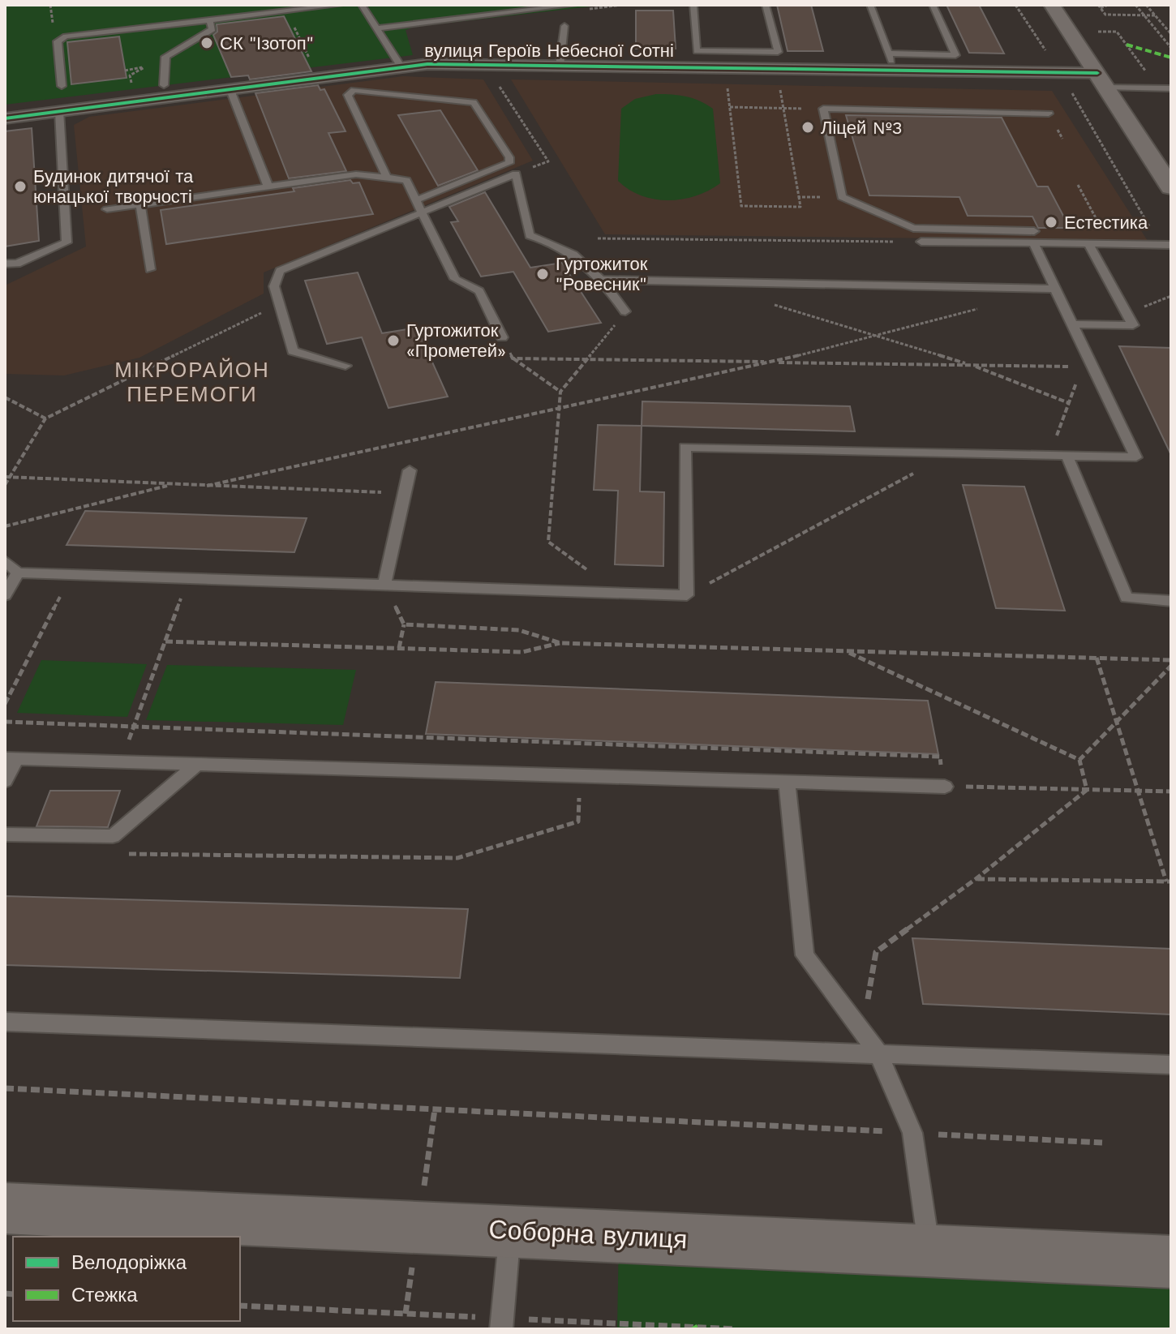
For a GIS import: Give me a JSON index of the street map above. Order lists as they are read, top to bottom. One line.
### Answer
{"streets":{"main road":["Соборна вулиця"],"street":["вулиця Героїв Небесної Сотні"]},"districts":["МІКРОРАЙОН ПЕРЕМОГИ"],"places":["СК \"Ізотоп\"","Ліцей №3","Будинок дитячої та юнацької творчості","Естестика","Гуртожиток \"Ровесник\"","Гуртожиток «Прометей»"],"legend":["Велодоріжка","Стежка"]}
